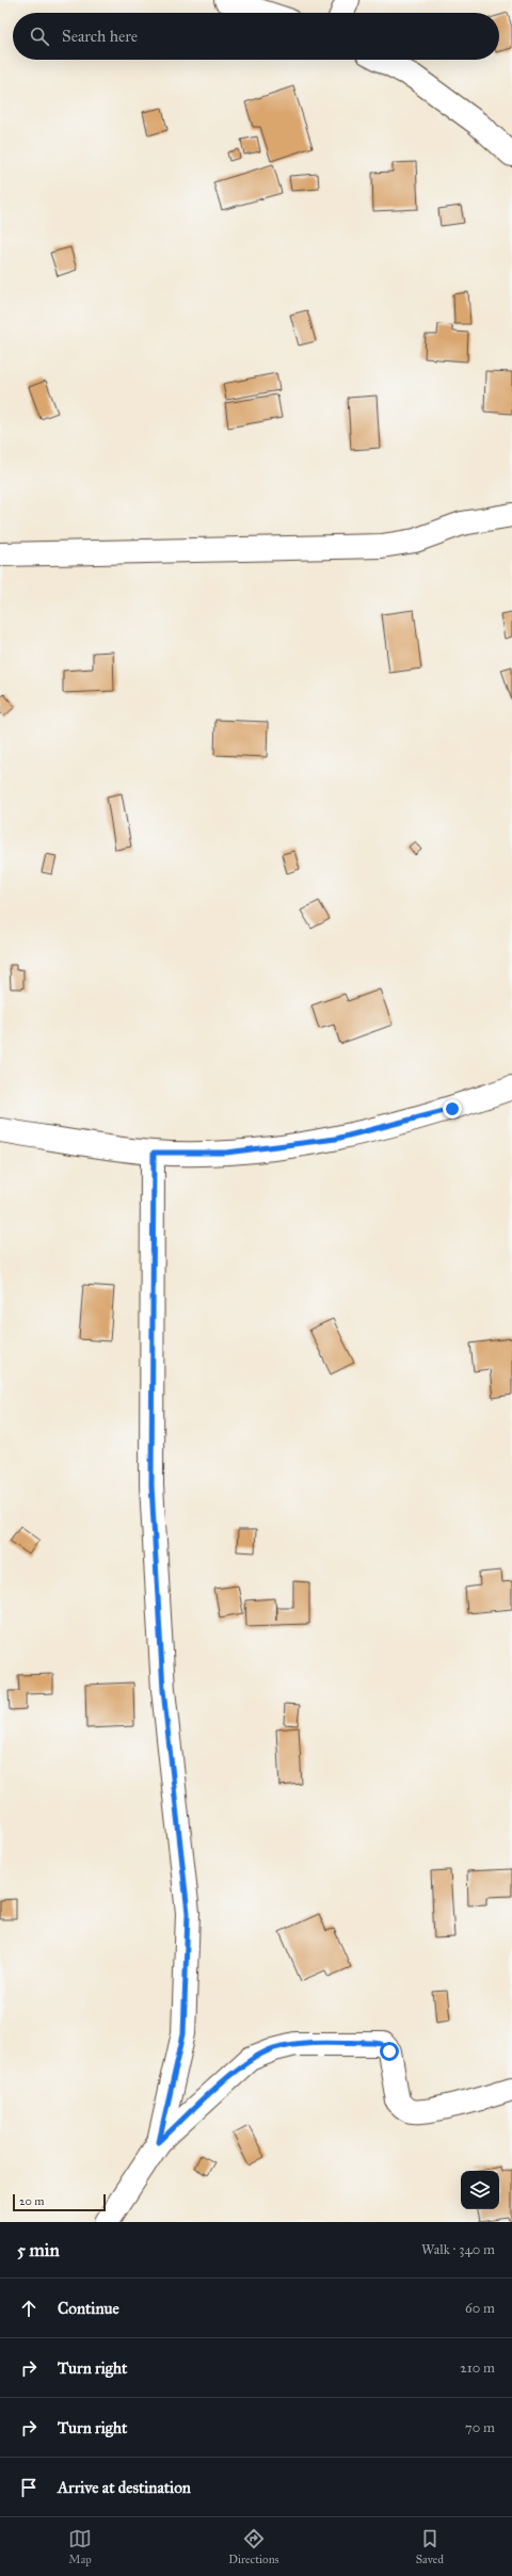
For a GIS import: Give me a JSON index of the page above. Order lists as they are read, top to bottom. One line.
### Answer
{"scale_bar":"20 m","page":{"search":"Search here","scale":"20 m","heading":["5 min","Walk · 340 m"],"list":[["Continue","60 m"],["Turn right","210 m"],["Turn right","70 m"],"Arrive at destination"],"nav":["Map","Directions","Saved"]}}
